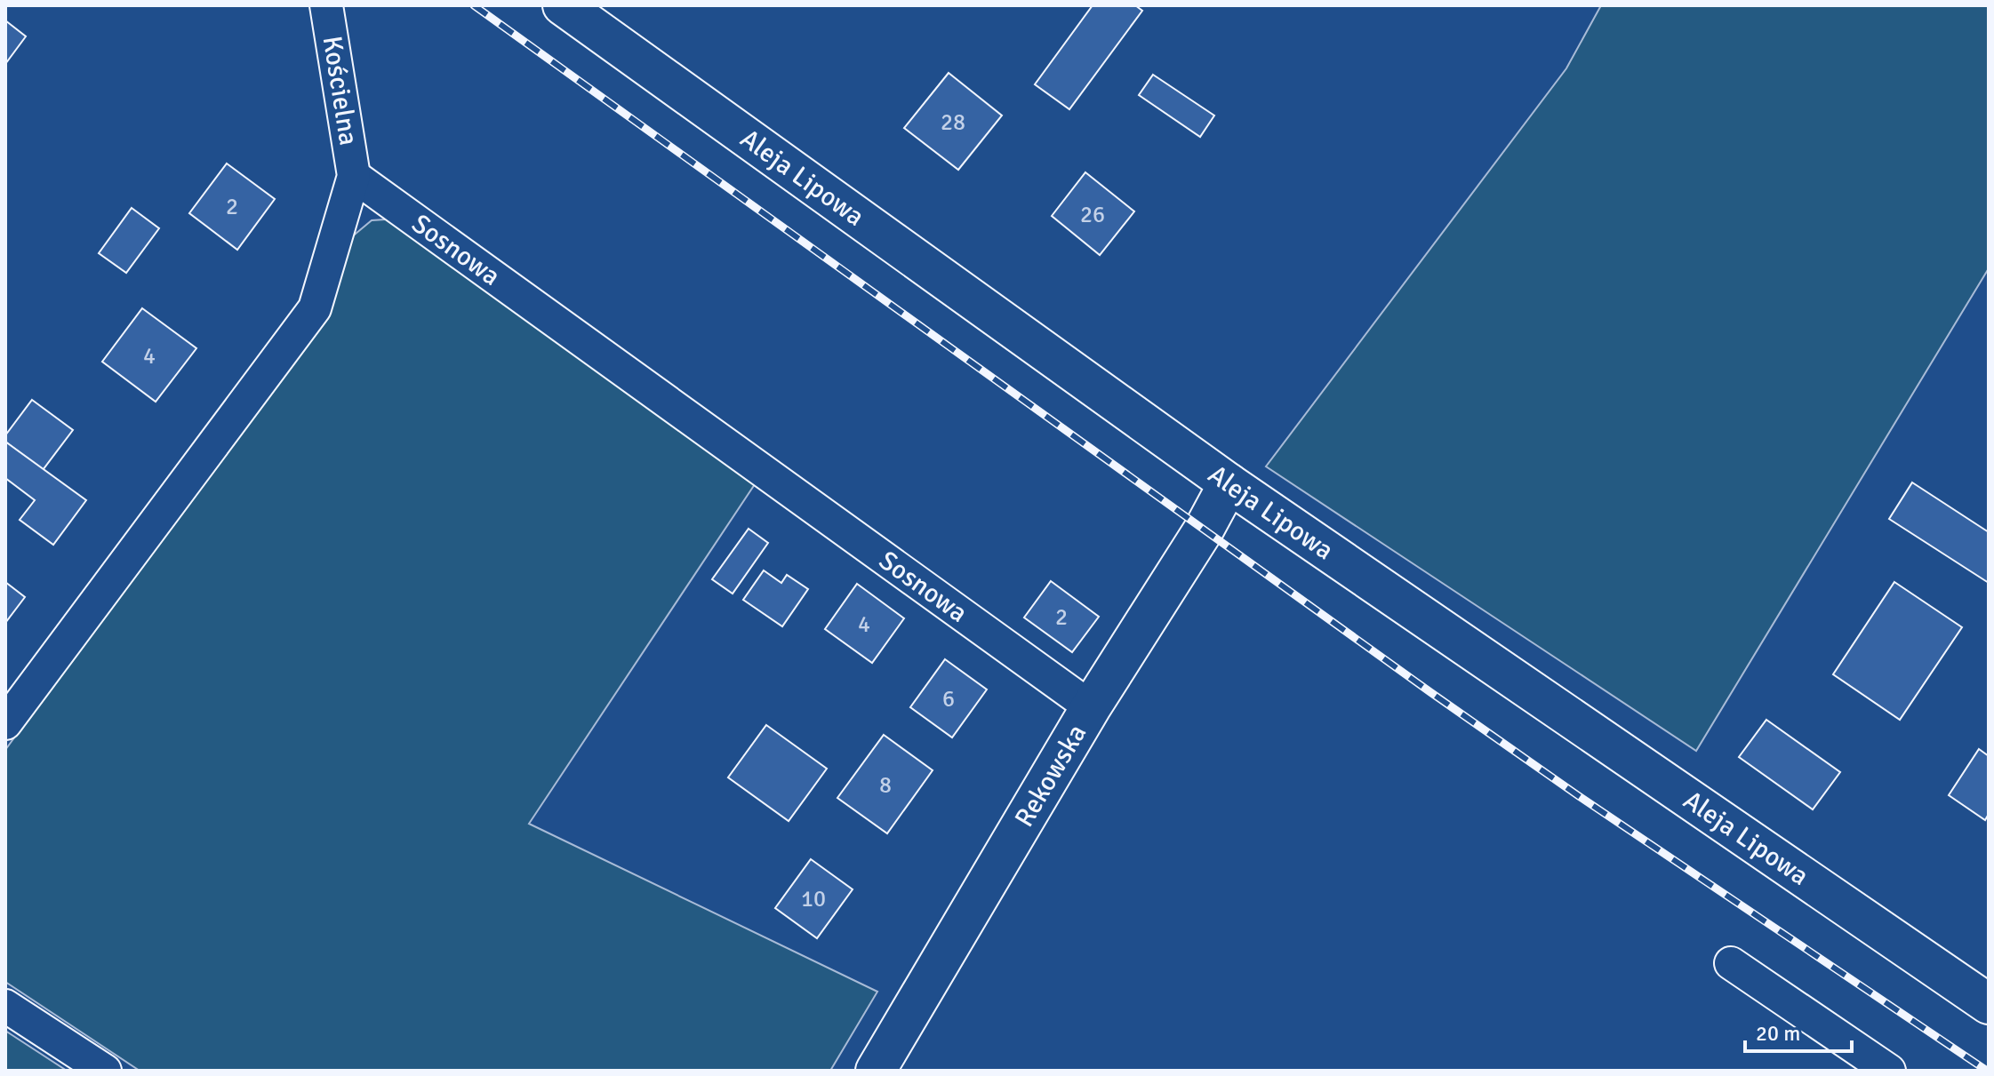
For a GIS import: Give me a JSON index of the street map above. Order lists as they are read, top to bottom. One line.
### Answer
{"streets":{"street":["Kościelna","Aleja Lipowa","Sosnowa","Rekowska"]},"crossings":[["Kościelna","Sosnowa"],["Aleja Lipowa","Rekowska"],["Sosnowa","Rekowska"]],"house_numbers":["28","2","26","4","2","4","6","8","10"],"scale_bar":"20 m"}
